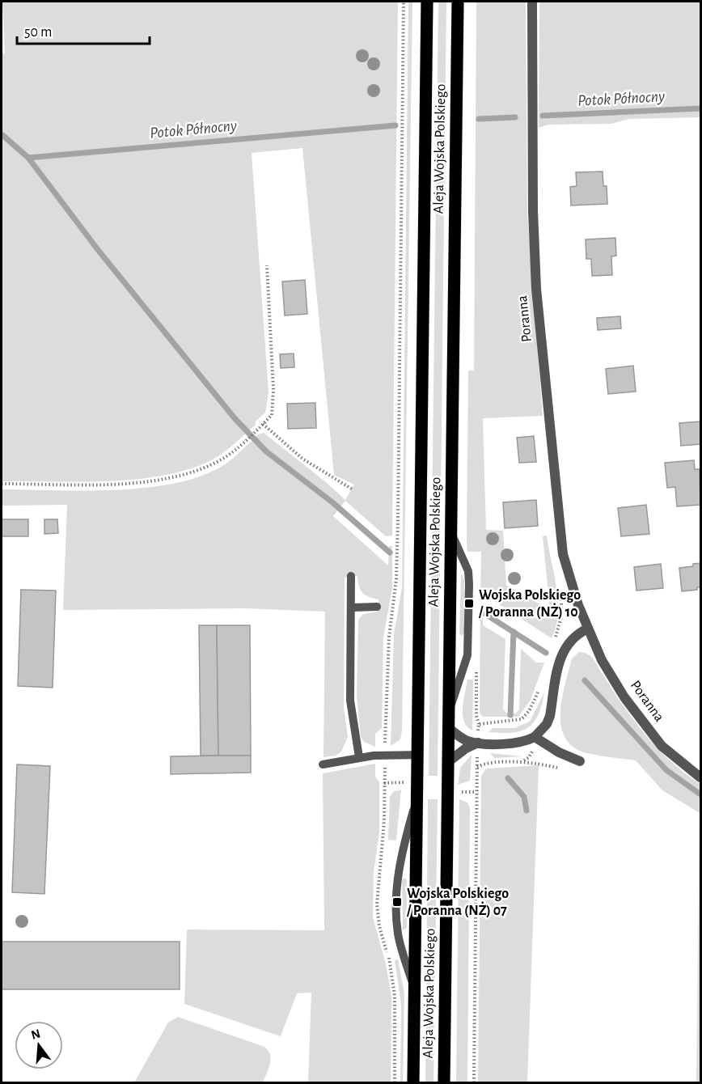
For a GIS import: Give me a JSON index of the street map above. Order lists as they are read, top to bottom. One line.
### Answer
{"streets":{"main road":["Aleja Wojska Polskiego"],"street":["Poranna"]},"water":["Potok Północny"],"places":{"transit":["Wojska Polskiego / Poranna (NŻ) 10","Wojska Polskiego / Poranna (NŻ) 07"]},"scale_bar":"50 m","north":"top"}
